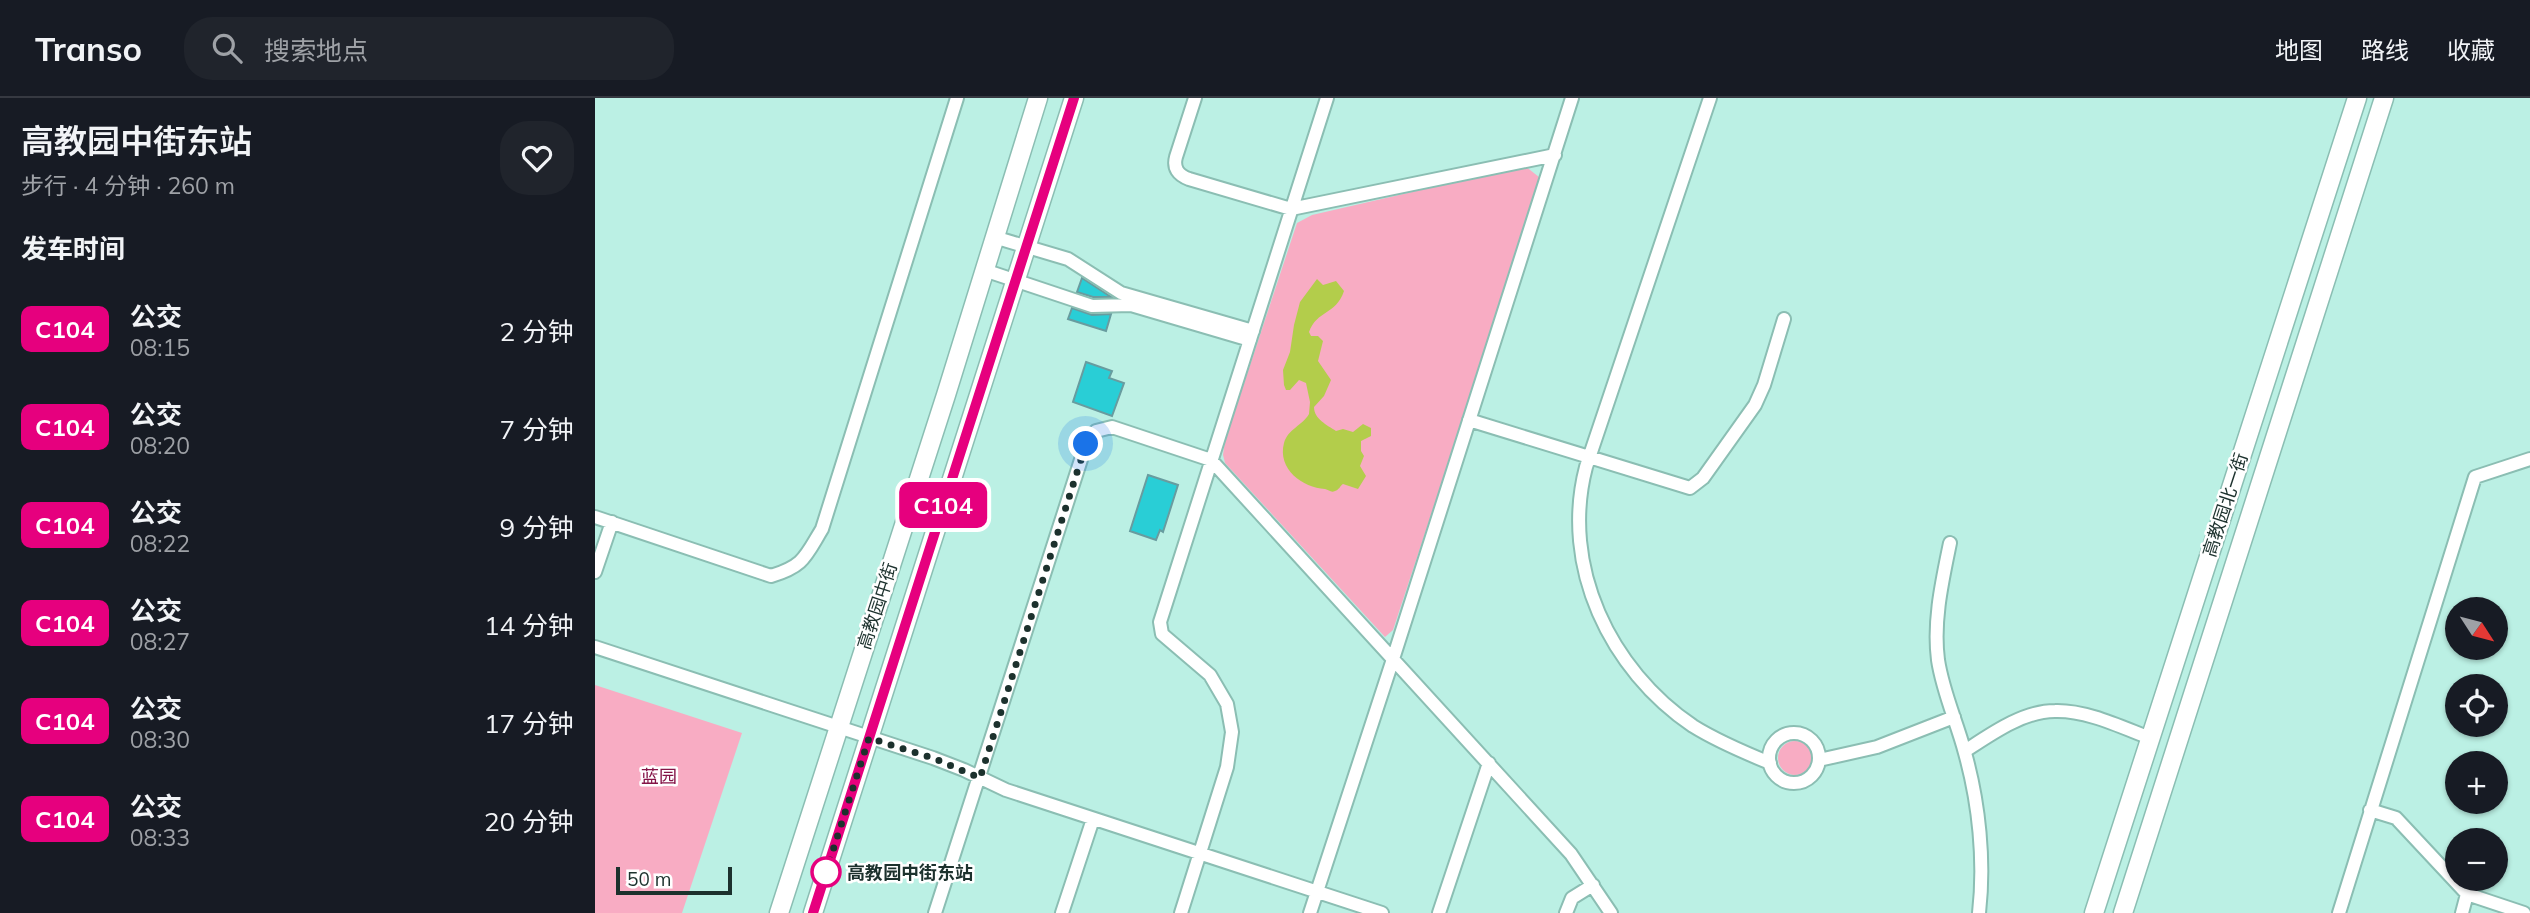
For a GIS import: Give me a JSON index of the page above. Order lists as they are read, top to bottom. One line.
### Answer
{"streets":{"main road":["高教园北一街","高教园中街"]},"parks":["蓝园"],"places":["高教园中街东站"],"lines":["bus line C104"],"scale_bar":"50 m","north":"bottom right","page":{"header":"Transo","search":"搜索地点","nav":["地图","路线","收藏"],"heading":[["高教园中街东站","步行 · 4 分钟 · 260 m"],"发车时间"],"on_map":"C104","list":[{"mark":"C104","name":"公交","note":"08:15","value":"2 分钟"},{"mark":"C104","name":"公交","note":"08:20","value":"7 分钟"},{"mark":"C104","name":"公交","note":"08:22","value":"9 分钟"},{"mark":"C104","name":"公交","note":"08:27","value":"14 分钟"},{"mark":"C104","name":"公交","note":"08:30","value":"17 分钟"},{"mark":"C104","name":"公交","note":"08:33","value":"20 分钟"}],"map_buttons":["+","−"],"scale":"50 m"}}
